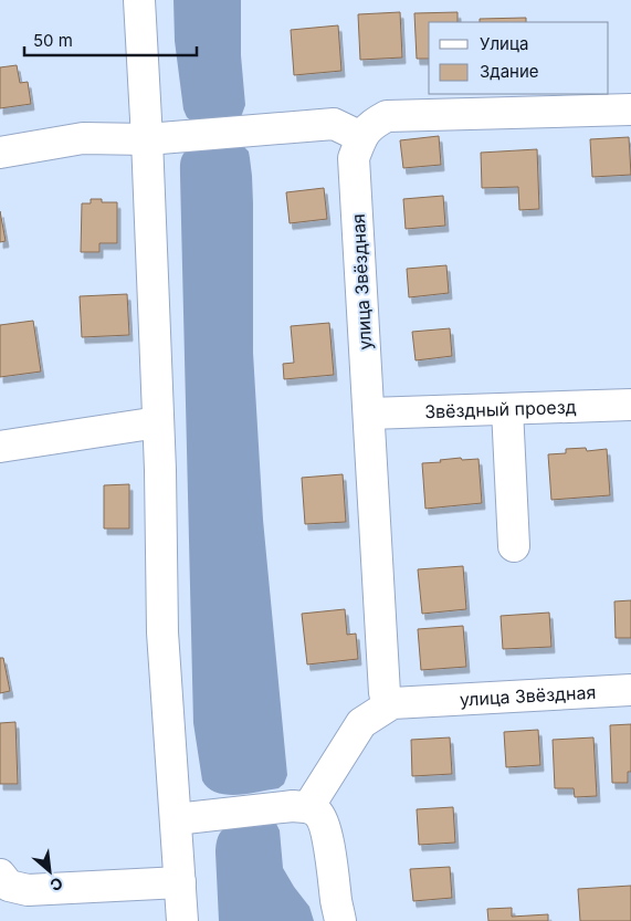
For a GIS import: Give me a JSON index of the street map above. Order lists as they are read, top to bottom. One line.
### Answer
{"streets":{"street":["улица Звёздная","Звёздный проезд"]},"crossings":[["улица Звёздная","Звёздный проезд"]],"legend":["Улица","Здание"],"scale_bar":"50 m","north":"bottom right"}
